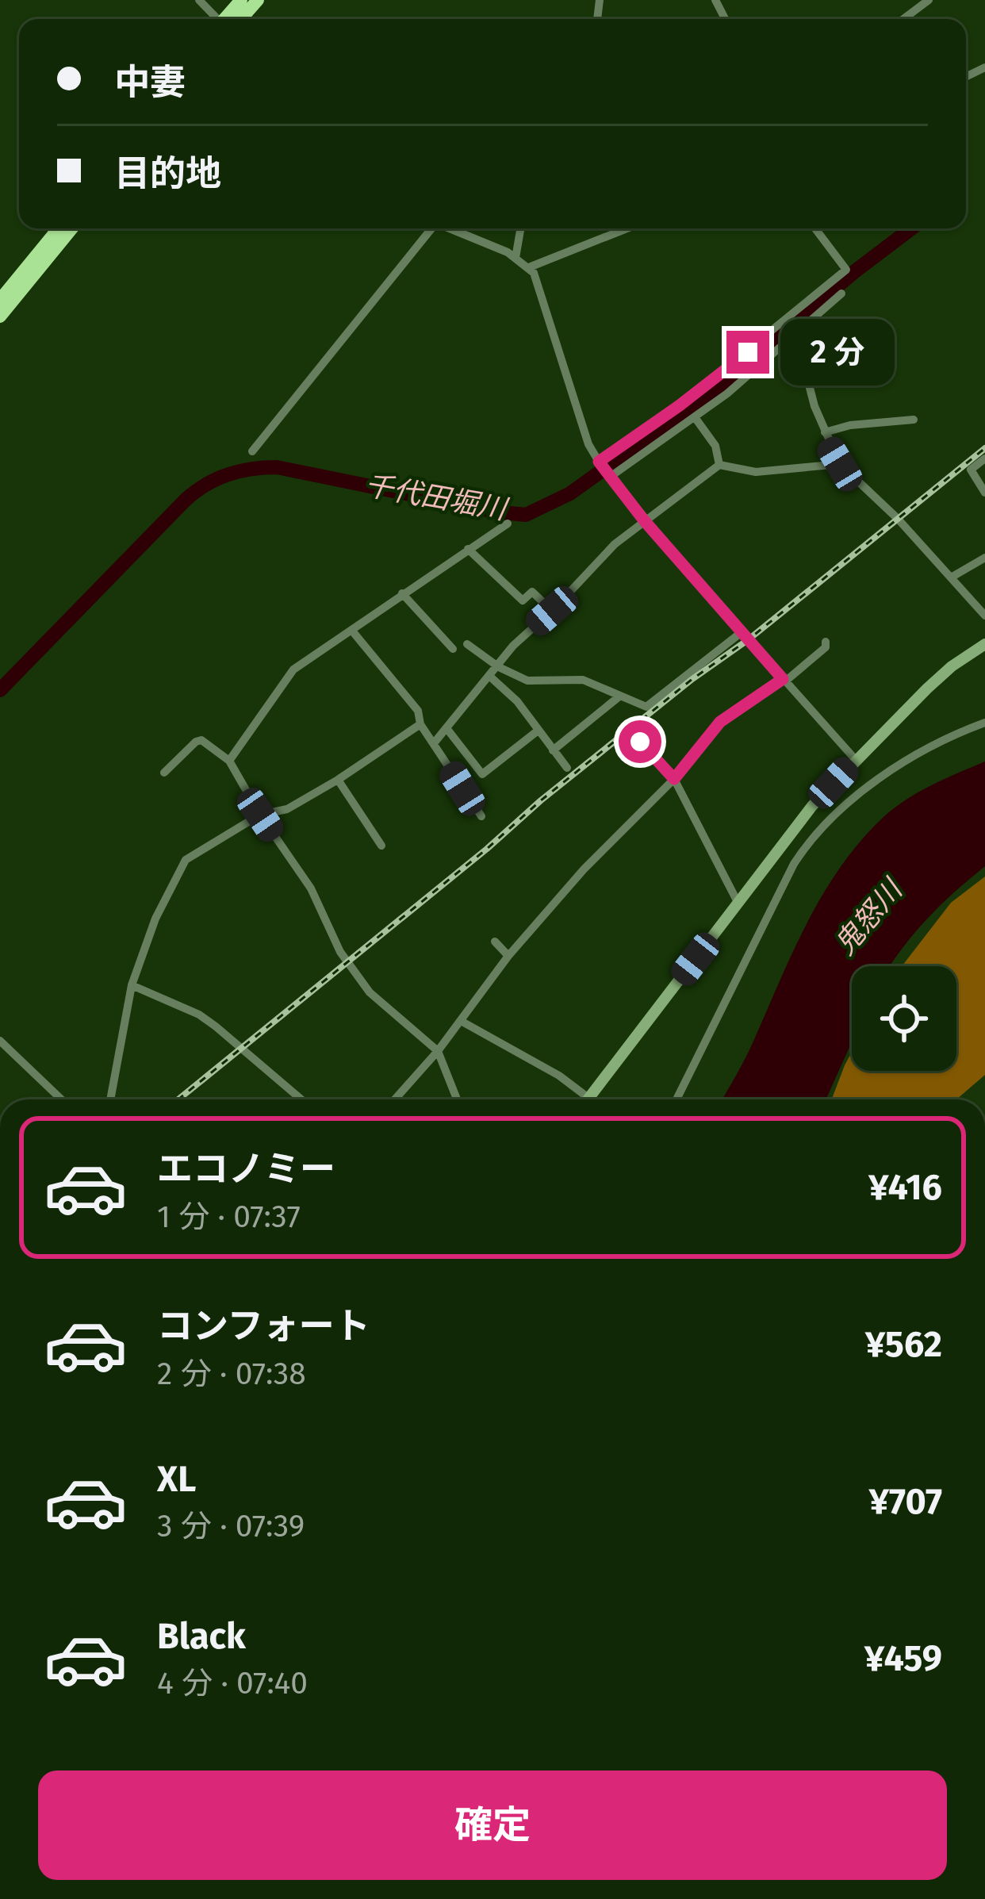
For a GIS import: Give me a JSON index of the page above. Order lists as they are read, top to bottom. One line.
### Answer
{"water":["千代田堀川","鬼怒川"],"page":{"banner":["中妻","目的地"],"bubble":"2 分","list":[{"name":"エコノミー","note":"1 分 · 07:37","value":"¥416"},{"name":"コンフォート","note":"2 分 · 07:38","value":"¥562"},{"name":"XL","note":"3 分 · 07:39","value":"¥707"},{"name":"Black","note":"4 分 · 07:40","value":"¥459"}],"buttons":"確定"}}
